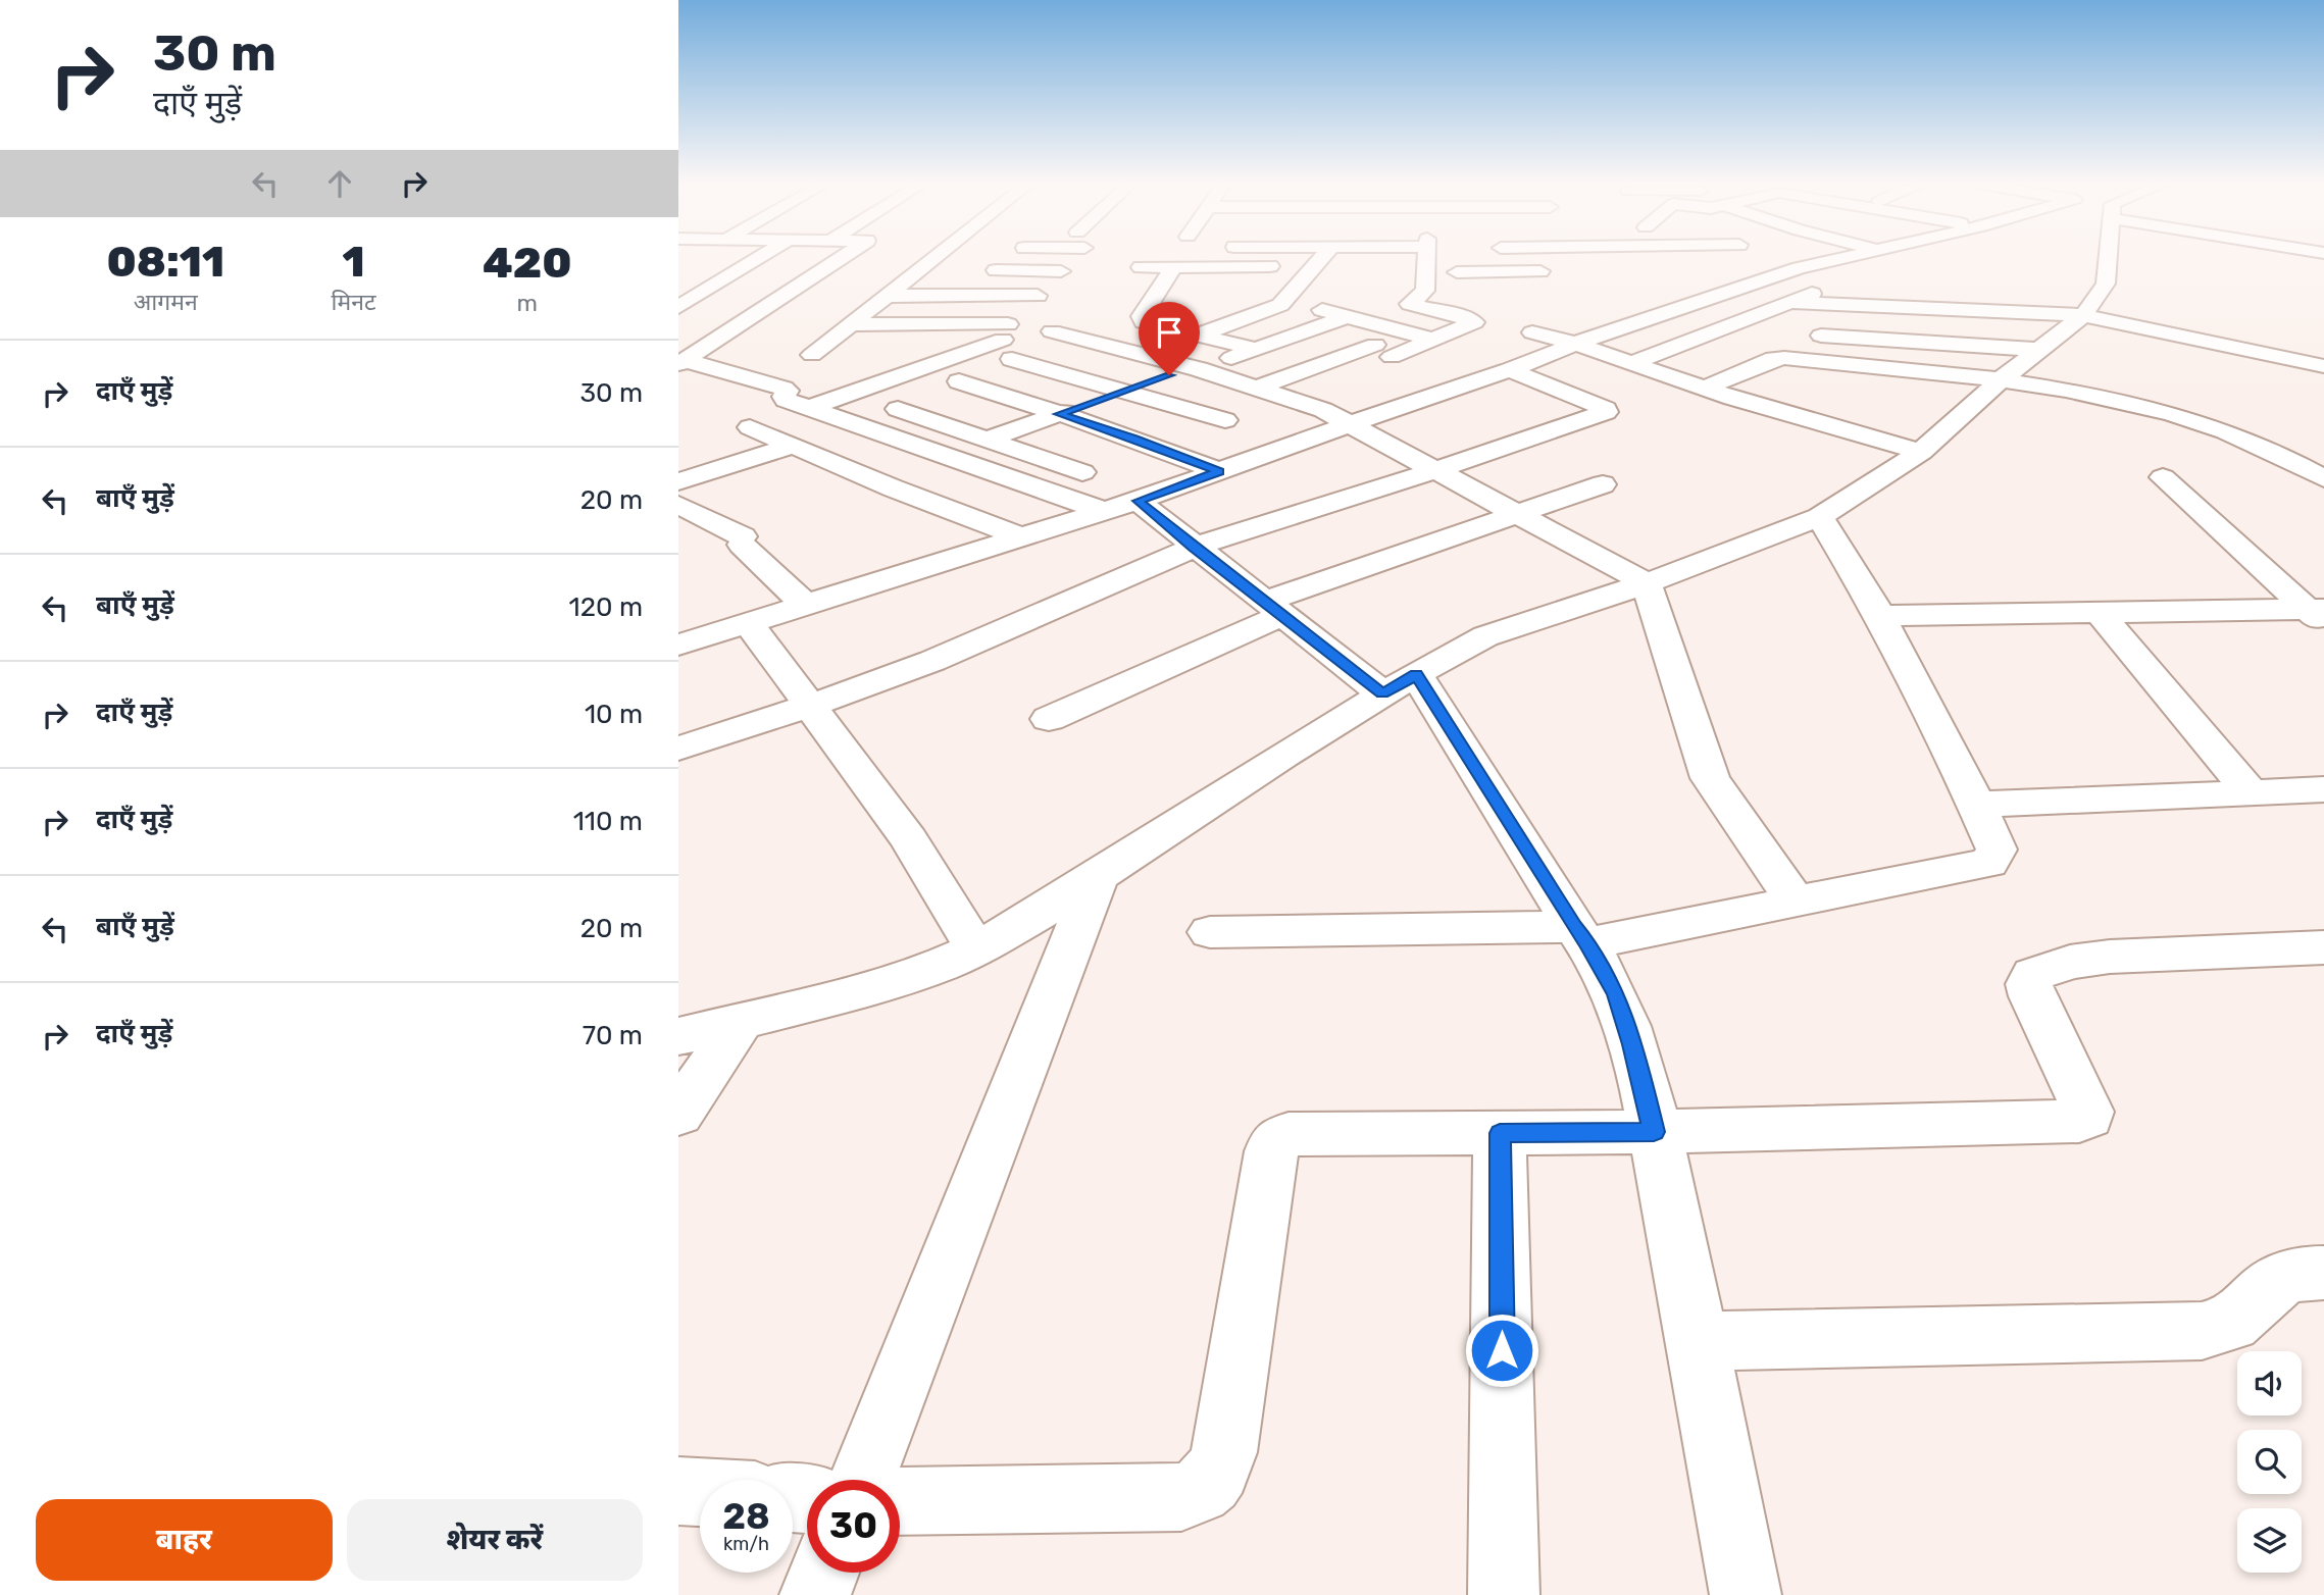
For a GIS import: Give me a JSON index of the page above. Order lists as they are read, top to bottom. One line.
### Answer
{"page":{"turn":["30 m","दाएँ मुड़ें"],"eta":["08:11","आगमन","1","मिनट","420","m"],"list":[{"name":"दाएँ मुड़ें","value":"30 m"},{"name":"बाएँ मुड़ें","value":"20 m"},{"name":"बाएँ मुड़ें","value":"120 m"},{"name":"दाएँ मुड़ें","value":"10 m"},{"name":"दाएँ मुड़ें","value":"110 m"},{"name":"बाएँ मुड़ें","value":"20 m"},{"name":"दाएँ मुड़ें","value":"70 m"}],"speed":"28 km/h","limit":"30","buttons":["बाहर","शेयर करें"]}}
